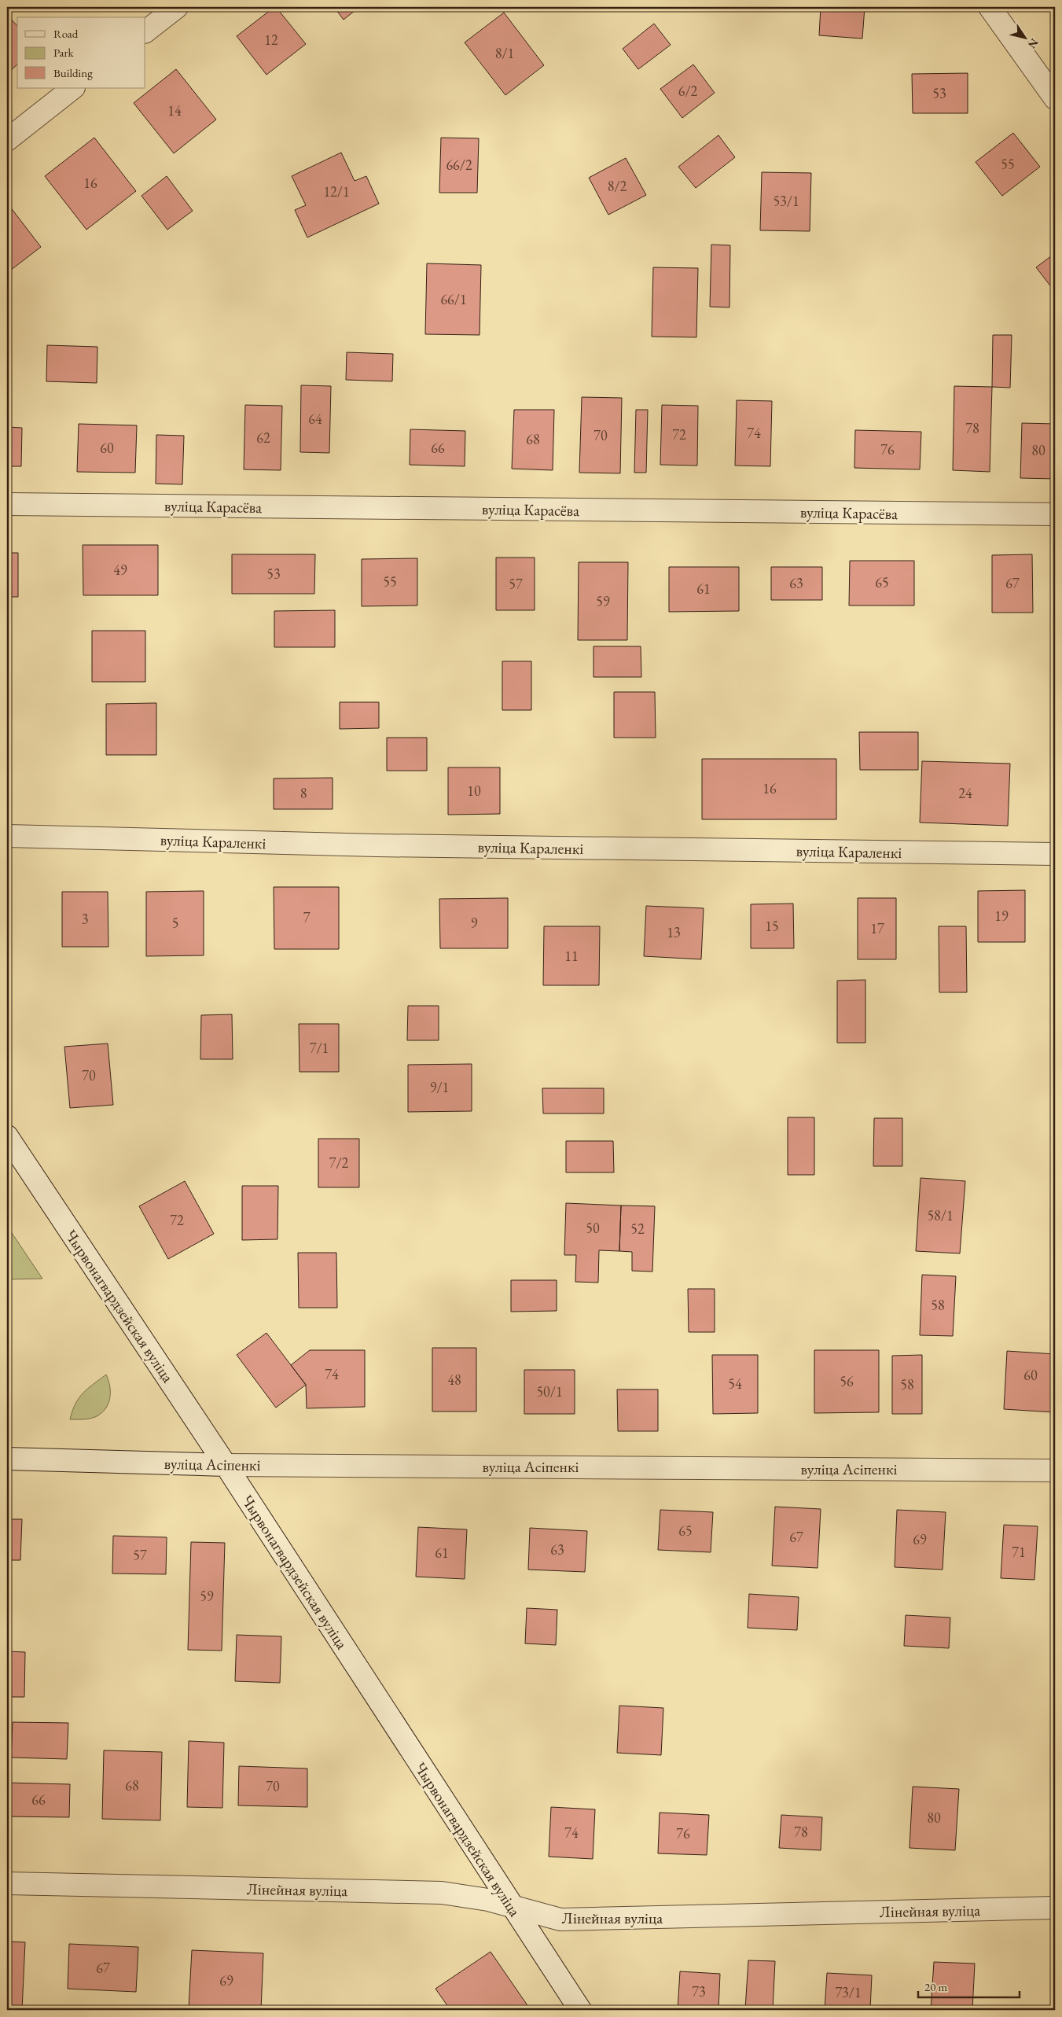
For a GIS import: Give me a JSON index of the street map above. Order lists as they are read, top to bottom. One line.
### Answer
{"streets":{"street":["вуліца Карасёва","вуліца Караленкі","Чырвонагвардзейская вуліца","вуліца Асіпенкі","Лінейная вуліца"]},"crossings":[["Чырвонагвардзейская вуліца","вуліца Асіпенкі"],["Чырвонагвардзейская вуліца","Лінейная вуліца"]],"house_numbers":["12","8/1","6/2","53","14","55","66/2","16","8/2","12/1","53/1","66/1","64","78","74","72","70","62","68","60","66","76","80","49","53","55","65","63","67","57","61","59","16","10","8","24","19","7","3","5","9","15","17","13","11","7/1","70","9/1","7/2","58/1","72","50","52","58","74","60","48","56","54","58","50/1","65","67","69","63","71","61","57","59","68","70","66","80","78","74","76","67","69","73","73/1"],"legend":["Road","Park","Building"],"scale_bar":"20 m","north":"bottom right"}
